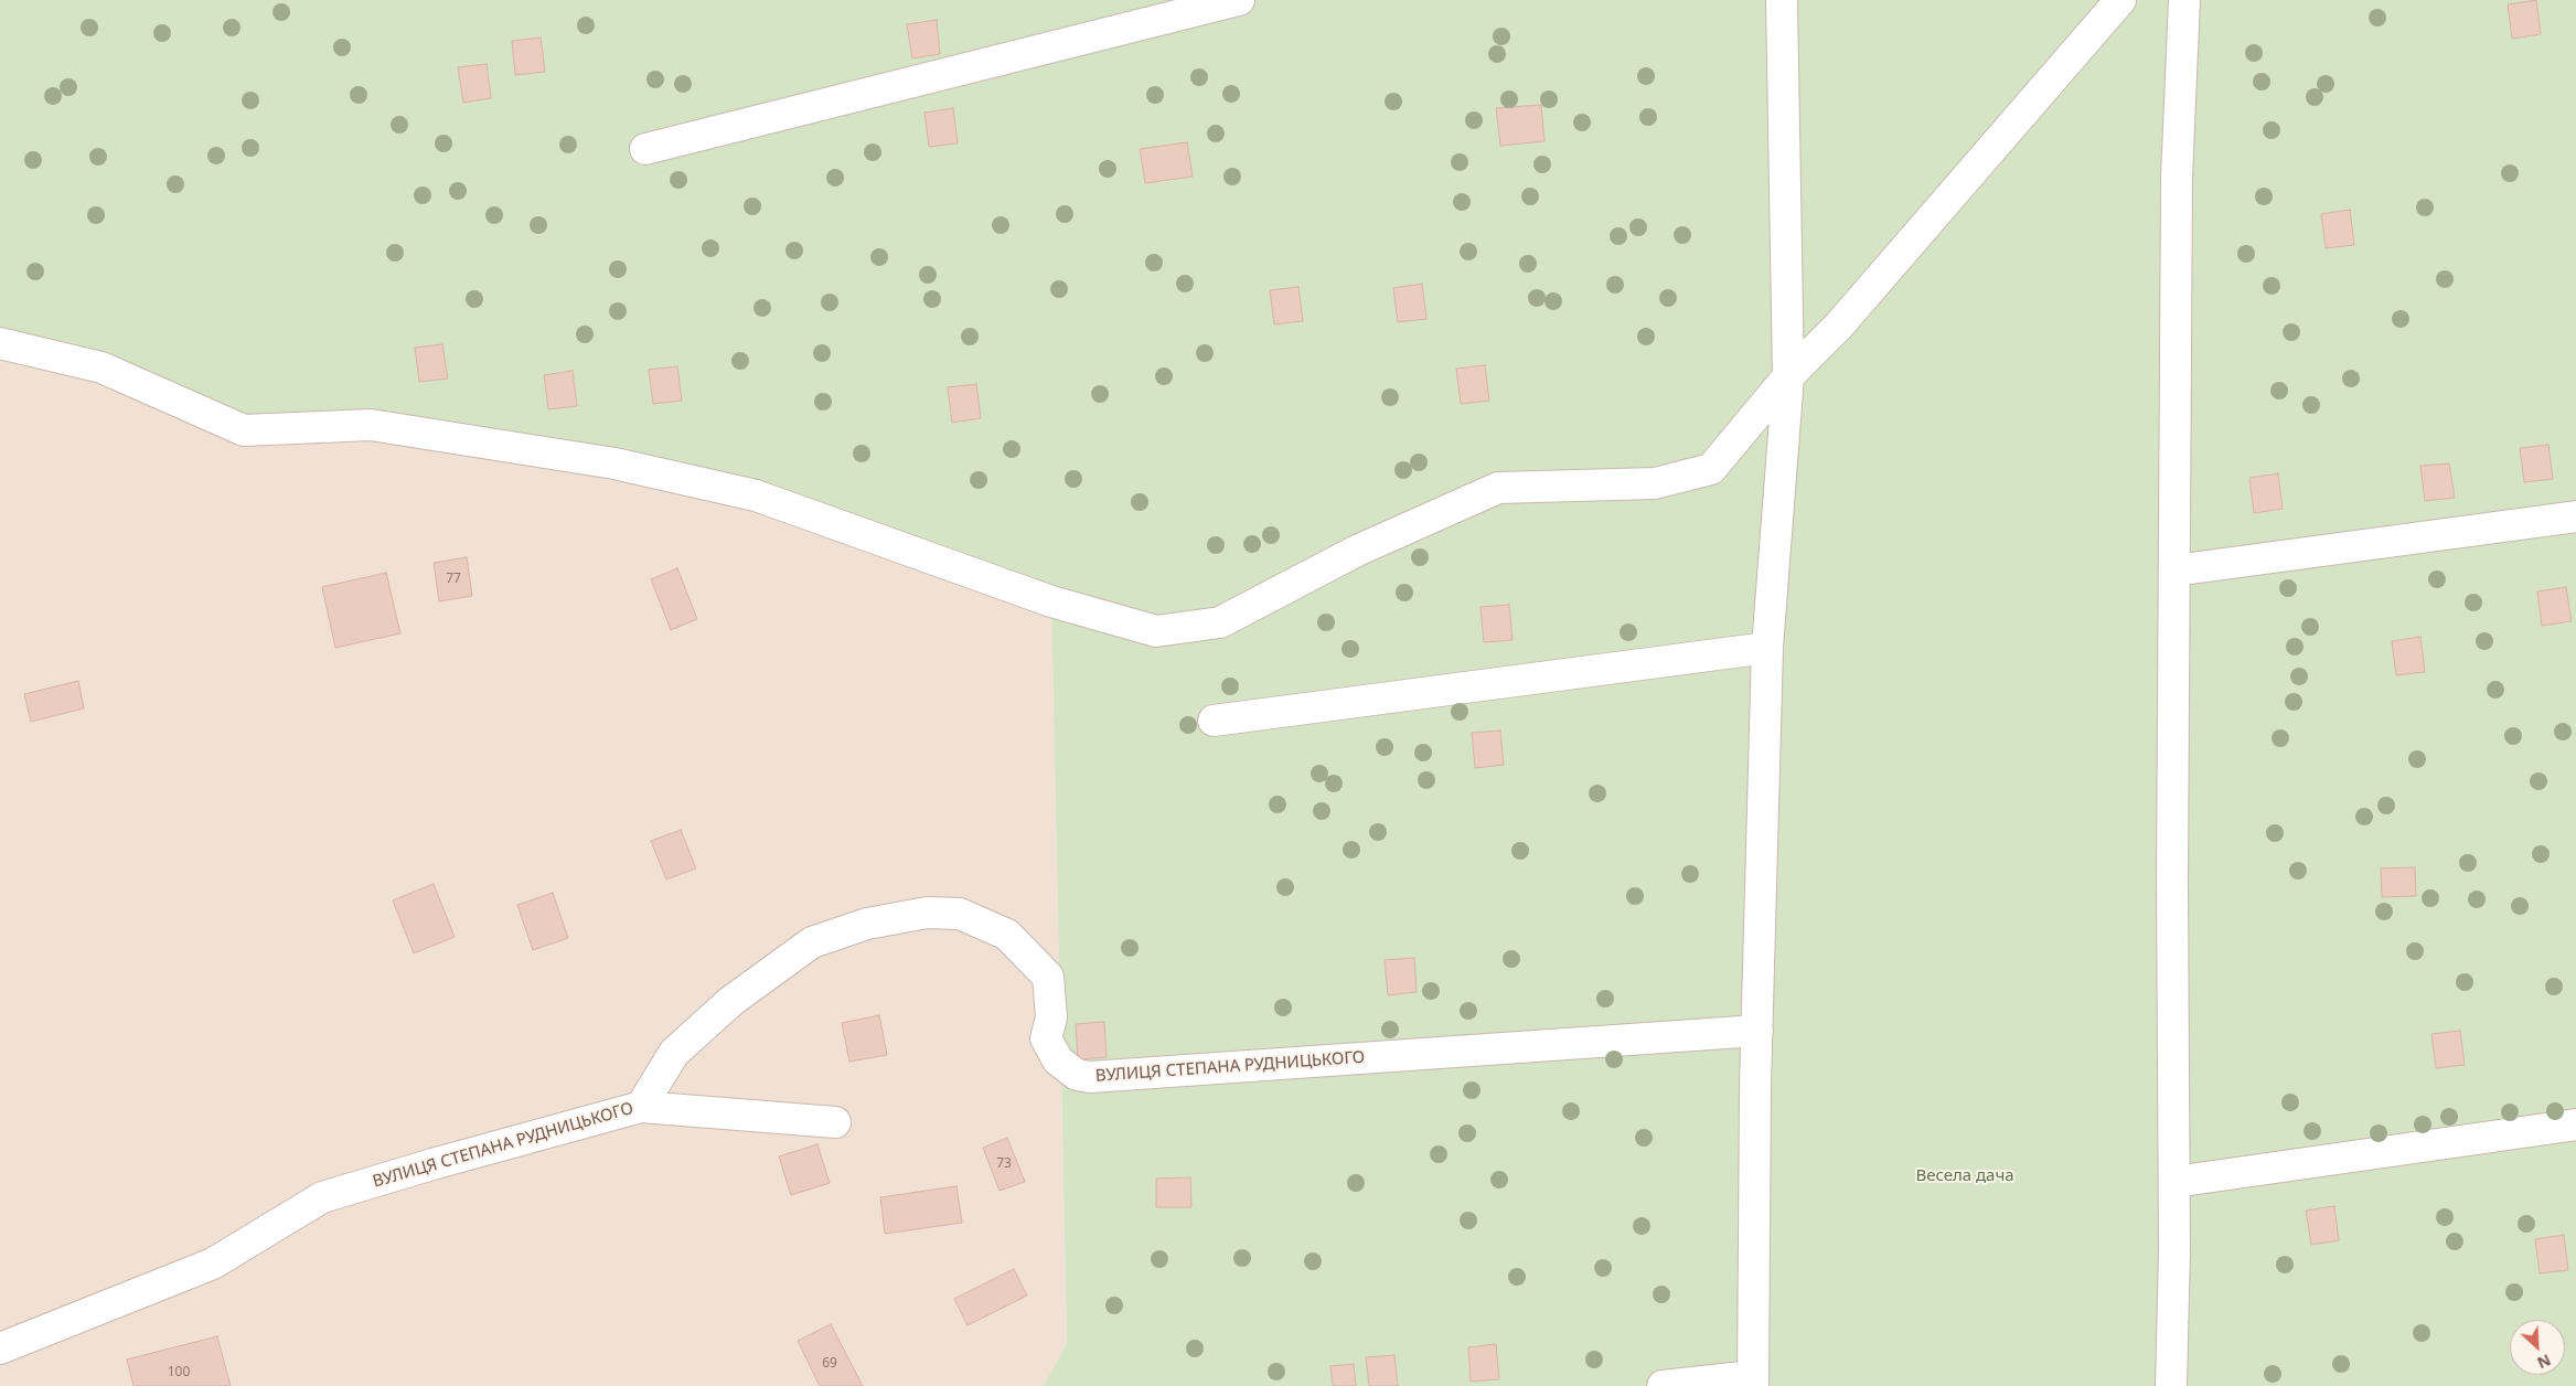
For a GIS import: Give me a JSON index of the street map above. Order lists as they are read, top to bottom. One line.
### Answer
{"streets":{"street":["ВУЛИЦЯ СТЕПАНА РУДНИЦЬКОГО"]},"parks":["Весела дача"],"house_numbers":["77","73","69","100"],"north":"bottom right"}
